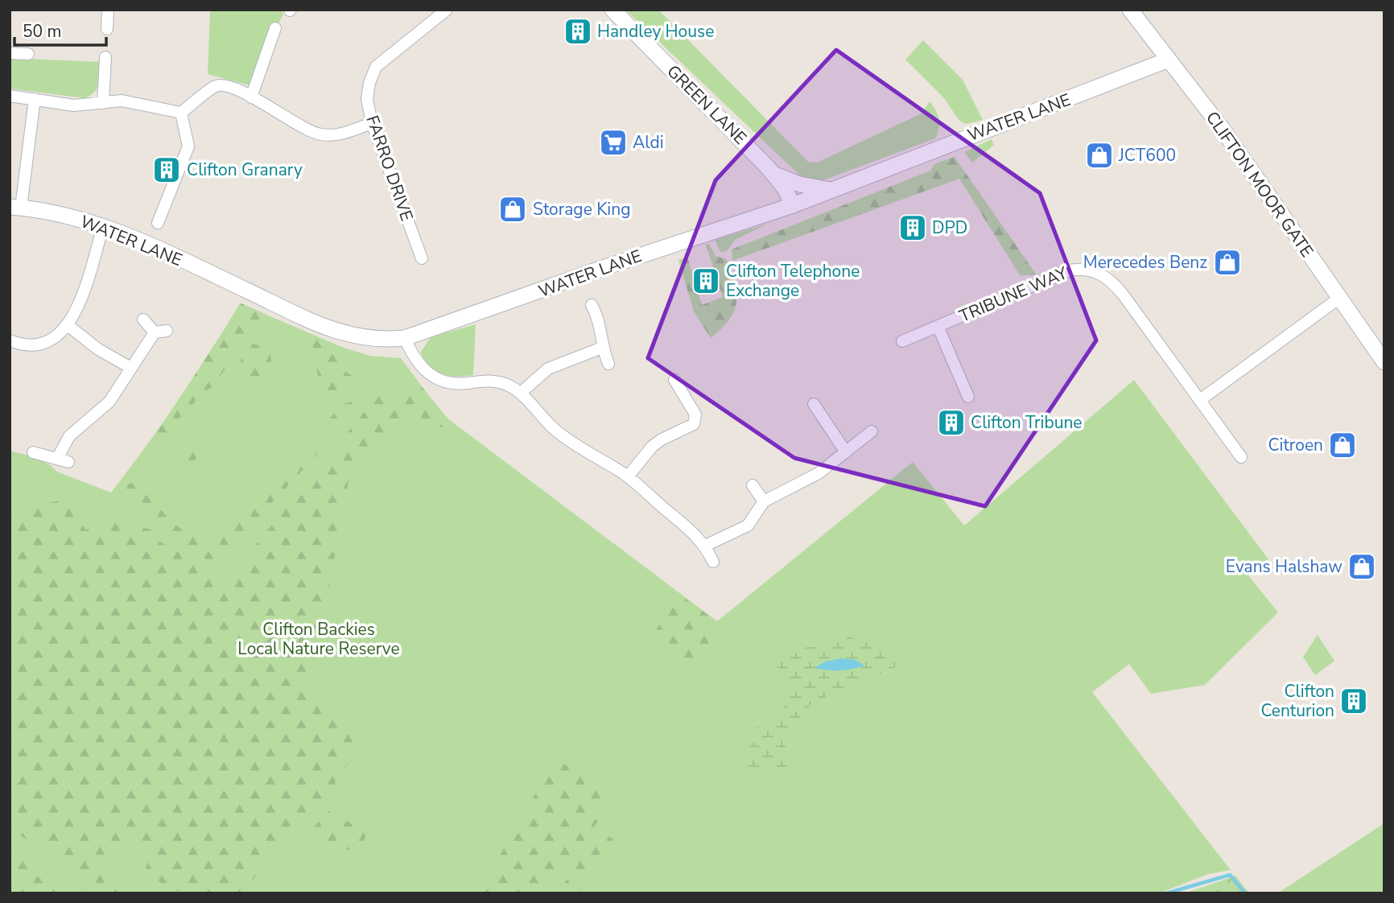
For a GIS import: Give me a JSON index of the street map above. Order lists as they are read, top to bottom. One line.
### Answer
{"streets":{"street":["GREEN LANE","WATER LANE","FARRO DRIVE","CLIFTON MOOR GATE","TRIBUNE WAY"]},"crossings":[["GREEN LANE","WATER LANE"],["WATER LANE","CLIFTON MOOR GATE"]],"parks":["Clifton Backies Local Nature Reserve"],"places":{"building":["Handley House","Clifton Granary","DPD","Clifton Telephone Exchange","Clifton Tribune","Clifton Centurion"],"supermarket":["Aldi"],"shop":["JCT600","Storage King","Merecedes Benz","Citroen","Evans Halshaw"]},"scale_bar":"50 m"}
